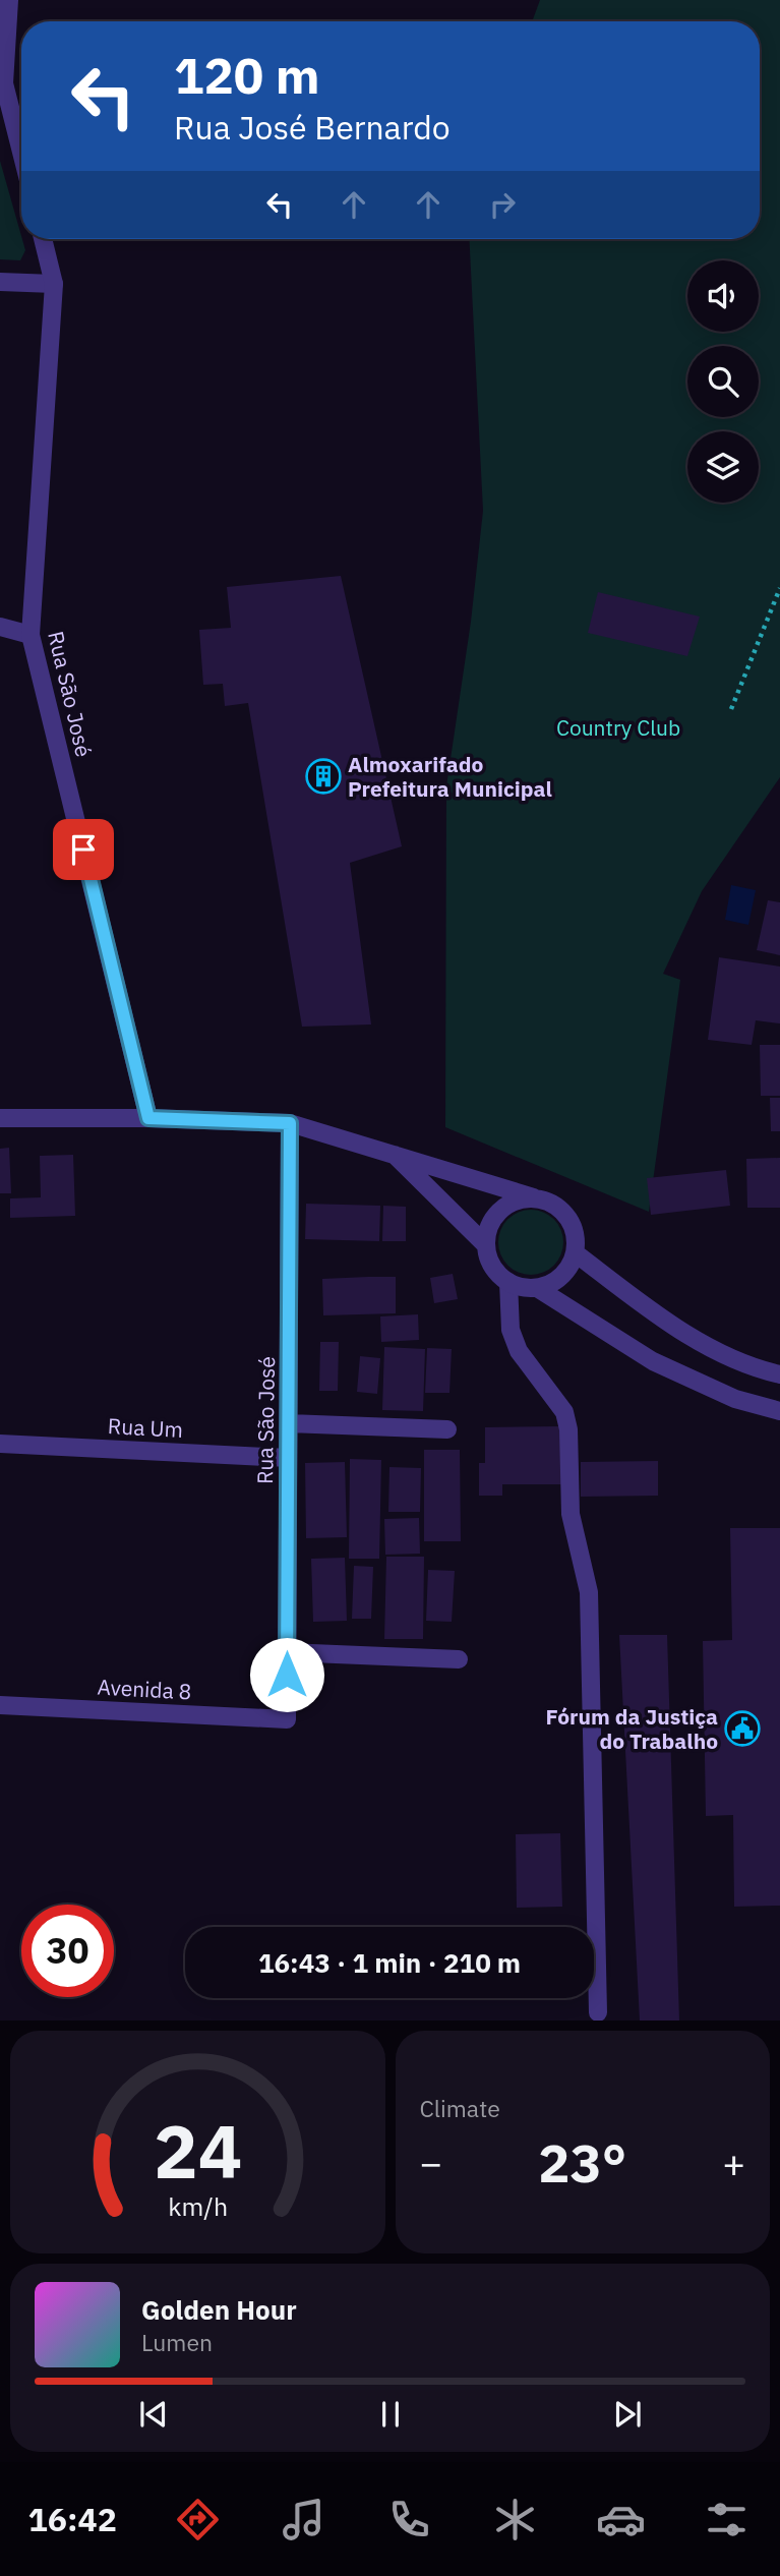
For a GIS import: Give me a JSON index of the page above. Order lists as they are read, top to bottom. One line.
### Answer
{"streets":{"street":["Rua São José","Rua Um","Avenida 8"]},"crossings":[["Rua São José","Rua Um"],["Rua São José","Avenida 8"]],"parks":["Country Club"],"places":{"building":["Almoxarifado Prefeitura Municipal"],"public building":["Fórum da Justiça do Trabalho"]},"page":{"turn":["120 m","Rua José Bernardo"],"limit":"30","trip":"16:43 · 1 min · 210 m","tile":"Climate","heat":["−","23°","+"],"song":["Golden Hour","Lumen"],"tabs":"16:42","gauge":["24","km/h"]}}
